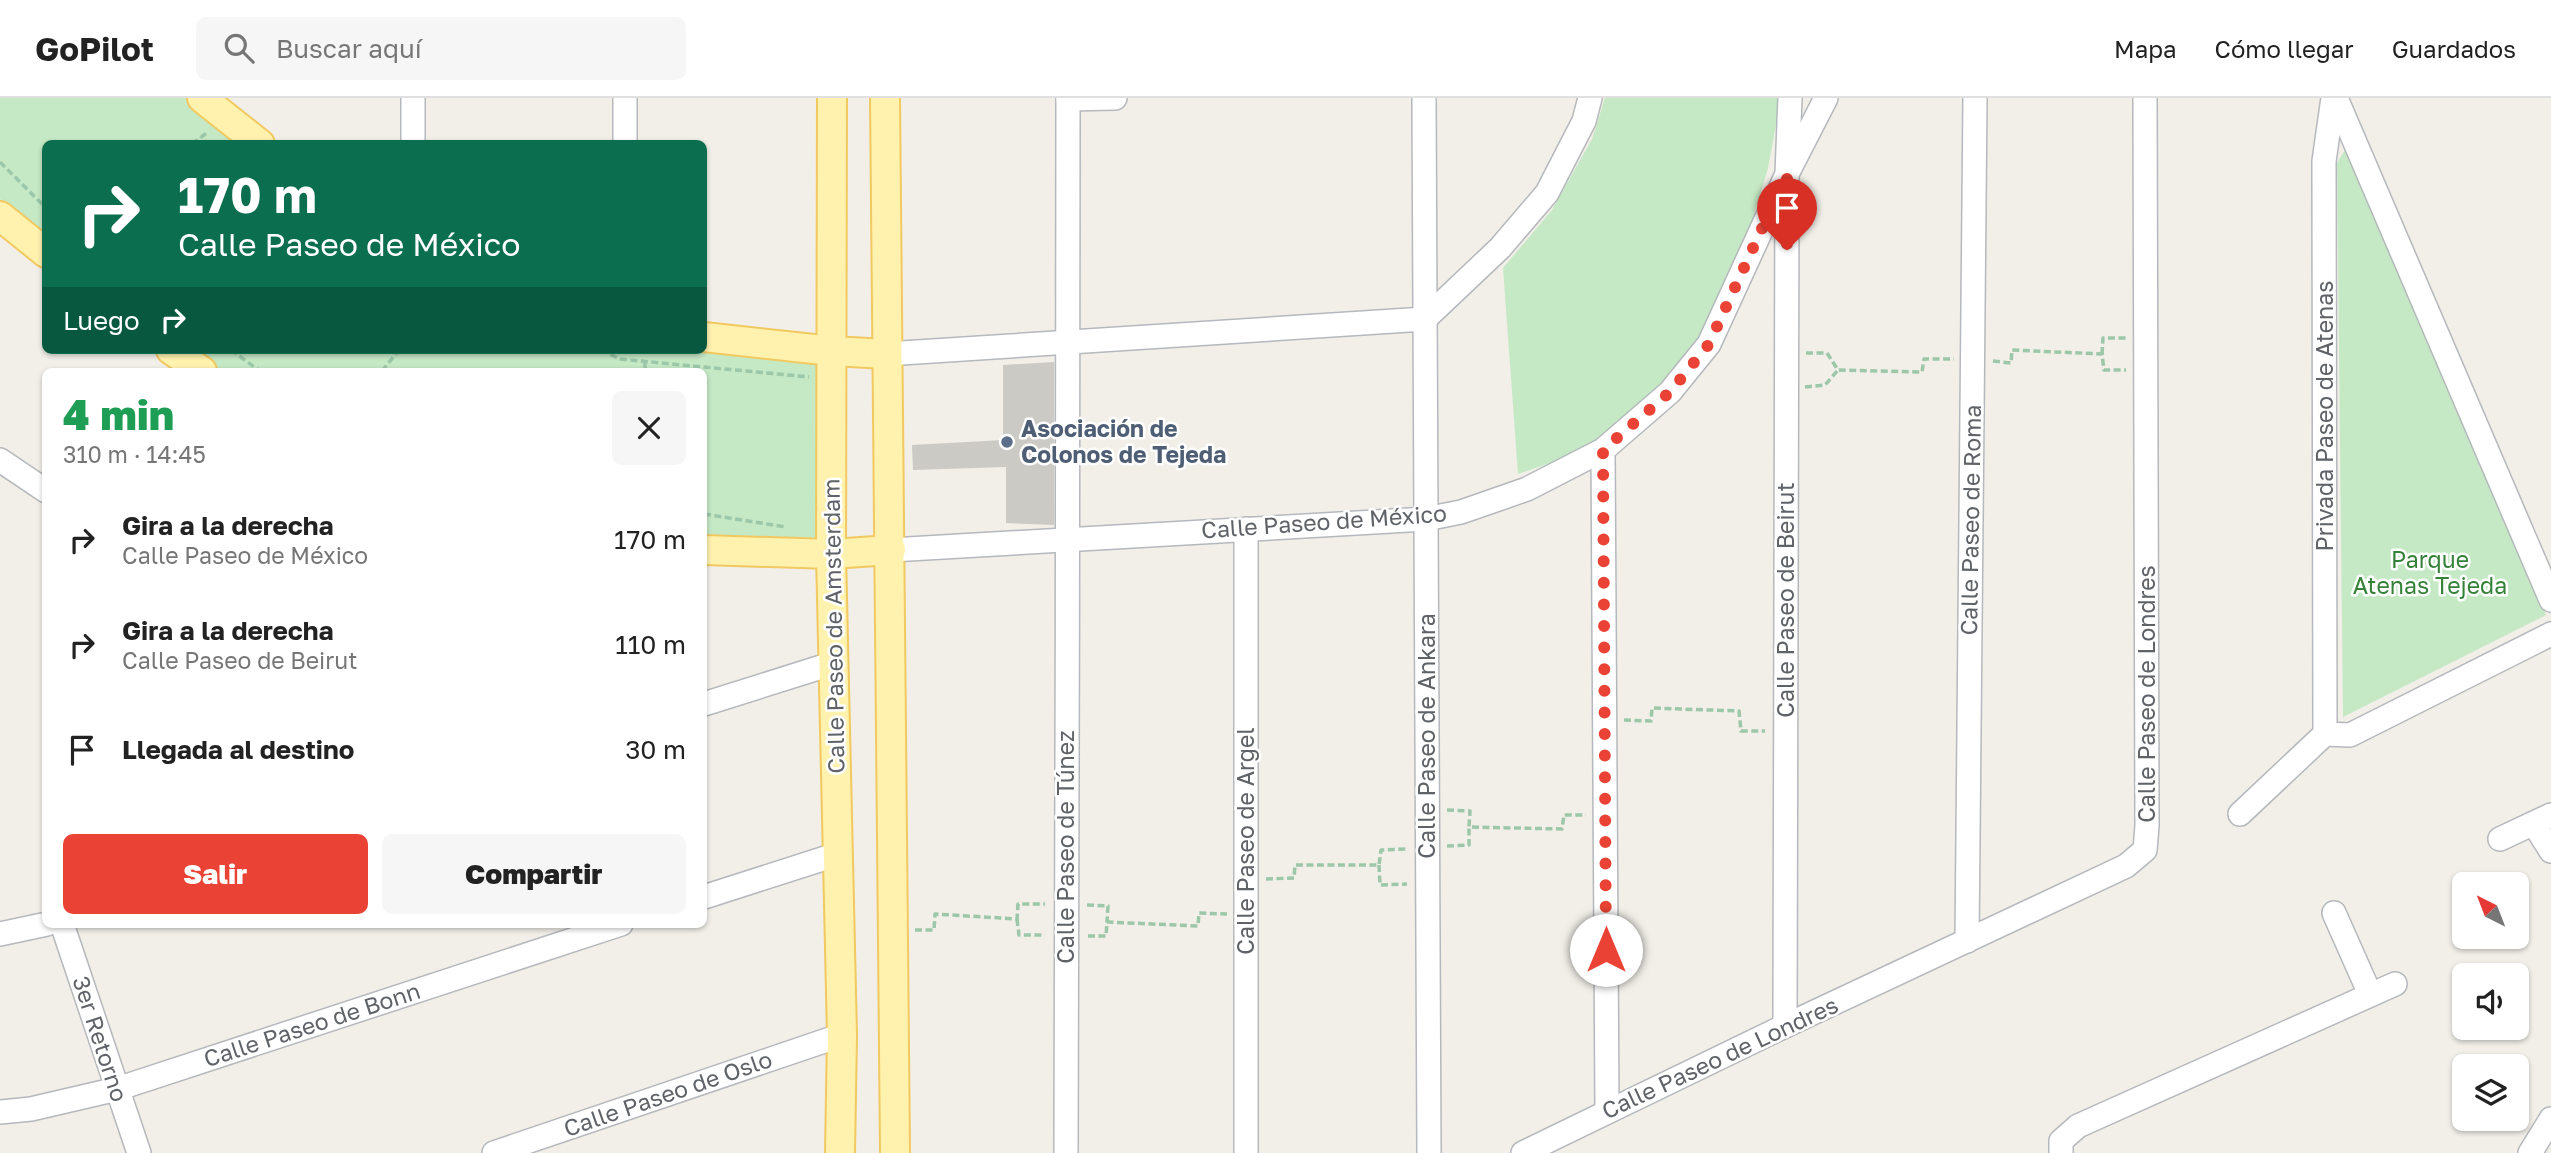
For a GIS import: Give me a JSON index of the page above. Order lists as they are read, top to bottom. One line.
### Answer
{"streets":{"main road":["Calle Paseo de México","Calle Paseo de Amsterdam"],"street":["Privada Paseo de Atenas","Calle Paseo de Roma","Calle Paseo de Beirut","Calle Paseo de Londres","Calle Paseo de Ankara","Calle Paseo de Argel","Calle Paseo de Túnez","Calle Paseo de Bonn","3er Retorno","Calle Paseo de Oslo"]},"crossings":[["Calle Paseo de Roma","Calle Paseo de Londres"],["Calle Paseo de México","Calle Paseo de Beirut"],["Calle Paseo de México","Calle Paseo de Amsterdam"],["Calle Paseo de México","Calle Paseo de Ankara"],["Calle Paseo de México","Calle Paseo de Argel"],["Calle Paseo de México","Calle Paseo de Túnez"],["Calle Paseo de Beirut","Calle Paseo de Londres"],["Calle Paseo de Amsterdam","Calle Paseo de Oslo"],["Calle Paseo de Bonn","3er Retorno"]],"parks":["Parque Atenas Tejeda"],"places":["Asociación de Colonos de Tejeda"],"north":"top left","page":{"header":"GoPilot","search":"Buscar aquí","nav":["Mapa","Cómo llegar","Guardados"],"turn":["170 m","Calle Paseo de México"],"then":"Luego","heading":["4 min","310 m · 14:45"],"list":[{"name":"Gira a la derecha","note":"Calle Paseo de México","value":"170 m"},{"name":"Gira a la derecha","note":"Calle Paseo de Beirut","value":"110 m"},{"name":"Llegada al destino","value":"30 m"}],"buttons":["Salir","Compartir"]}}
